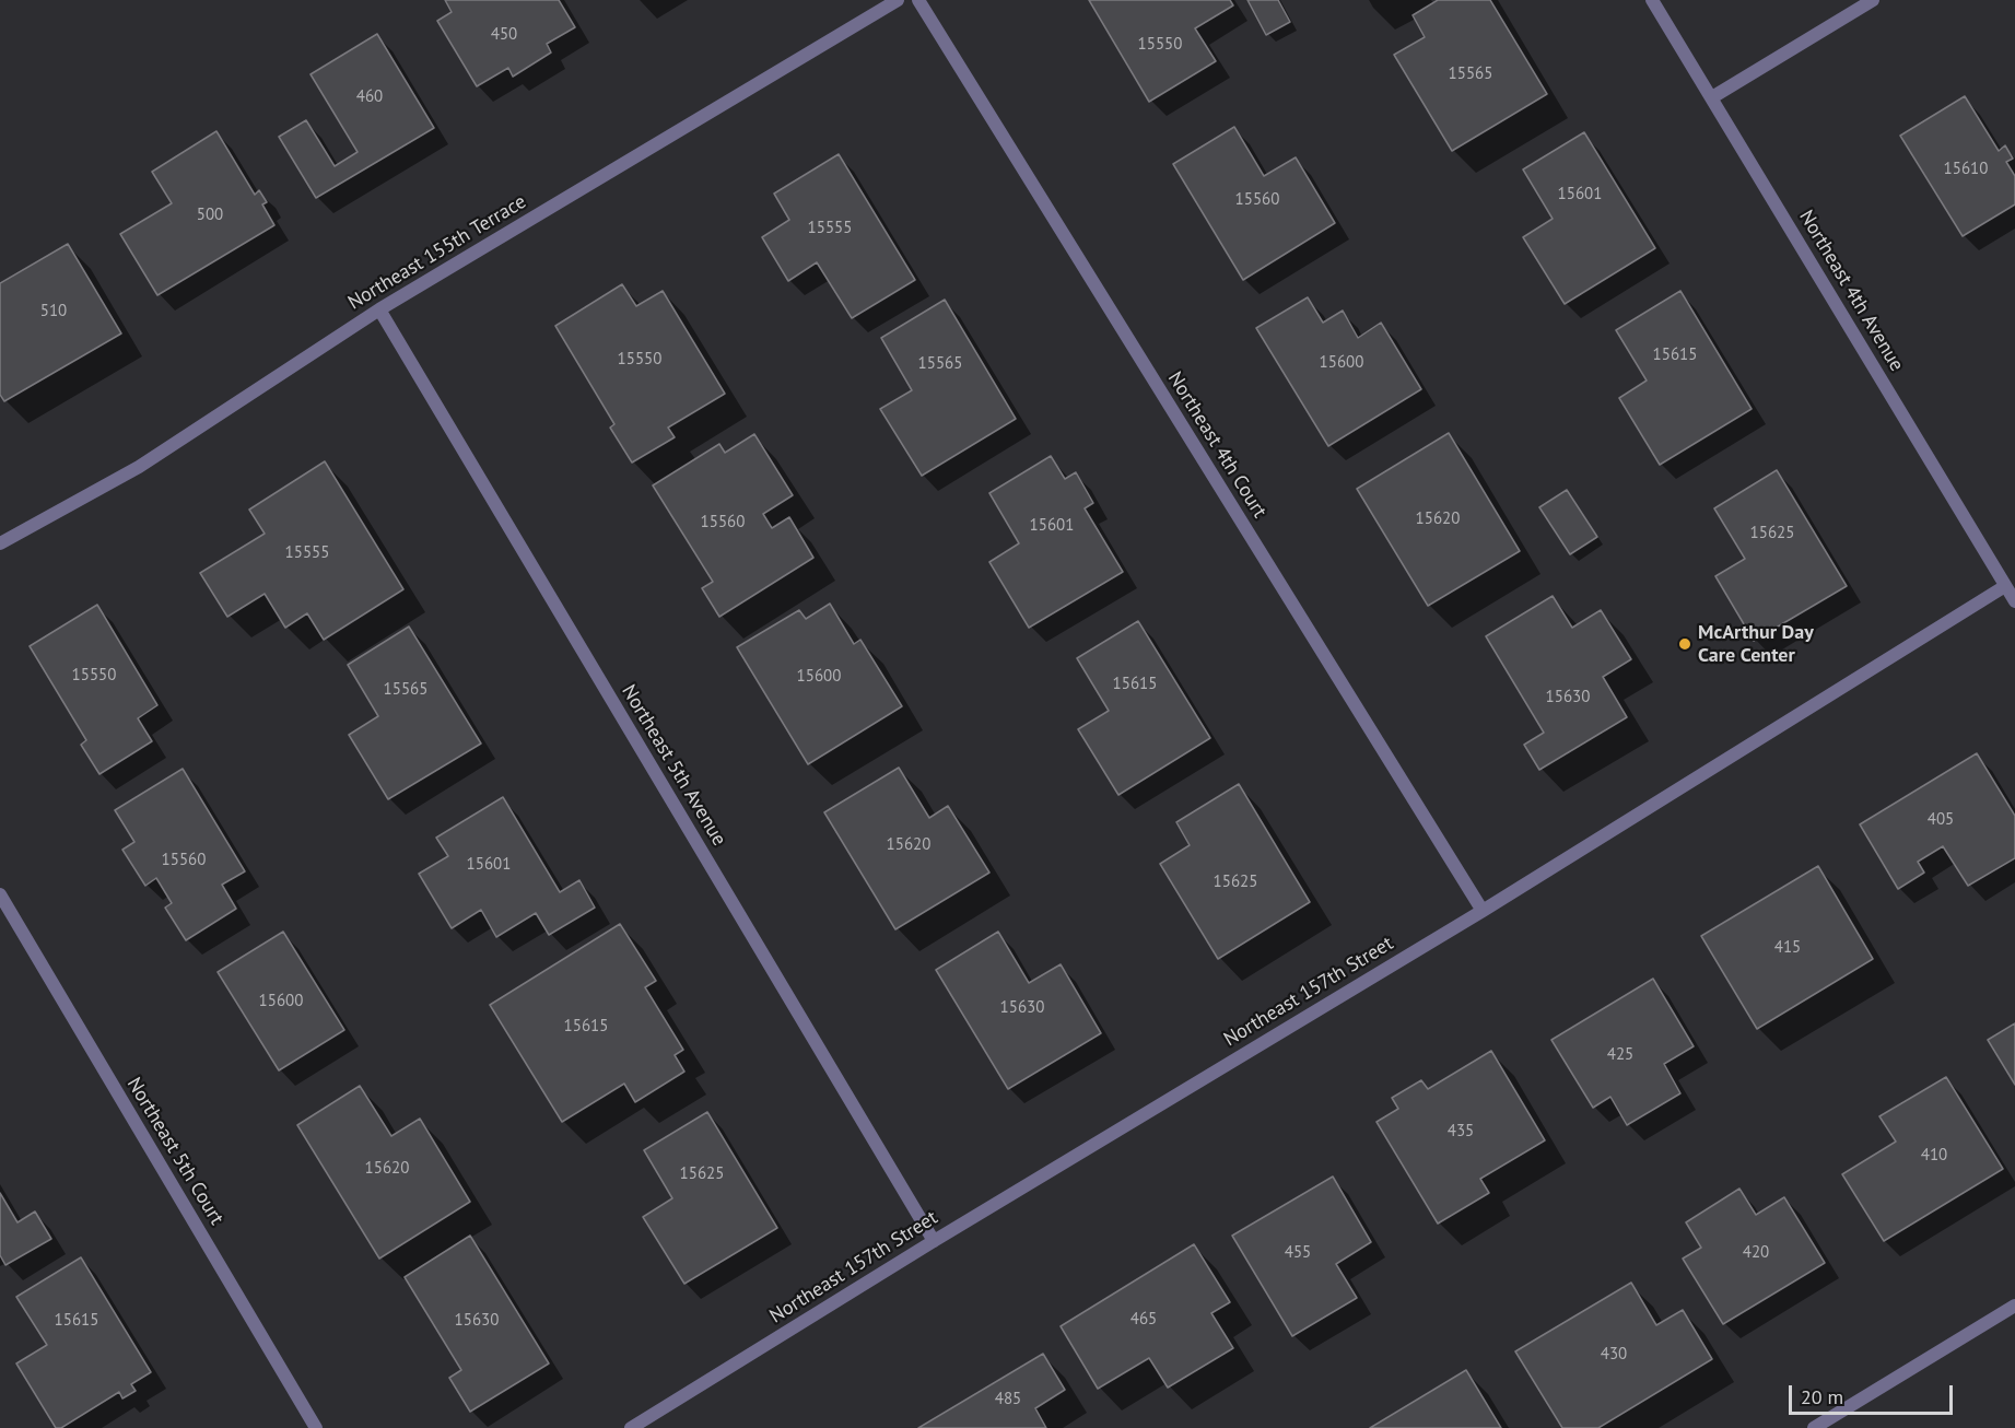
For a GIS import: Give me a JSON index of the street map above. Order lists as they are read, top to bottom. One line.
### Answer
{"streets":{"street":["Northeast 155th Terrace","Northeast 4th Avenue","Northeast 4th Court","Northeast 5th Avenue","Northeast 157th Street","Northeast 5th Court"]},"crossings":[["Northeast 155th Terrace","Northeast 5th Avenue"],["Northeast 4th Avenue","Northeast 157th Street"],["Northeast 4th Court","Northeast 157th Street"],["Northeast 5th Avenue","Northeast 157th Street"]],"places":["McArthur Day Care Center"],"house_numbers":["450","15550","15565","460","15610","15601","15560","500","15555","510","15615","15550","15600","15565","15620","15560","15601","15625","15555","15550","15600","15615","15565","15630","405","15620","15560","15601","15625","415","15600","15630","15615","425","435","410","15620","15625","455","420","465","15615","15630","430","485"],"scale_bar":"20 m"}
